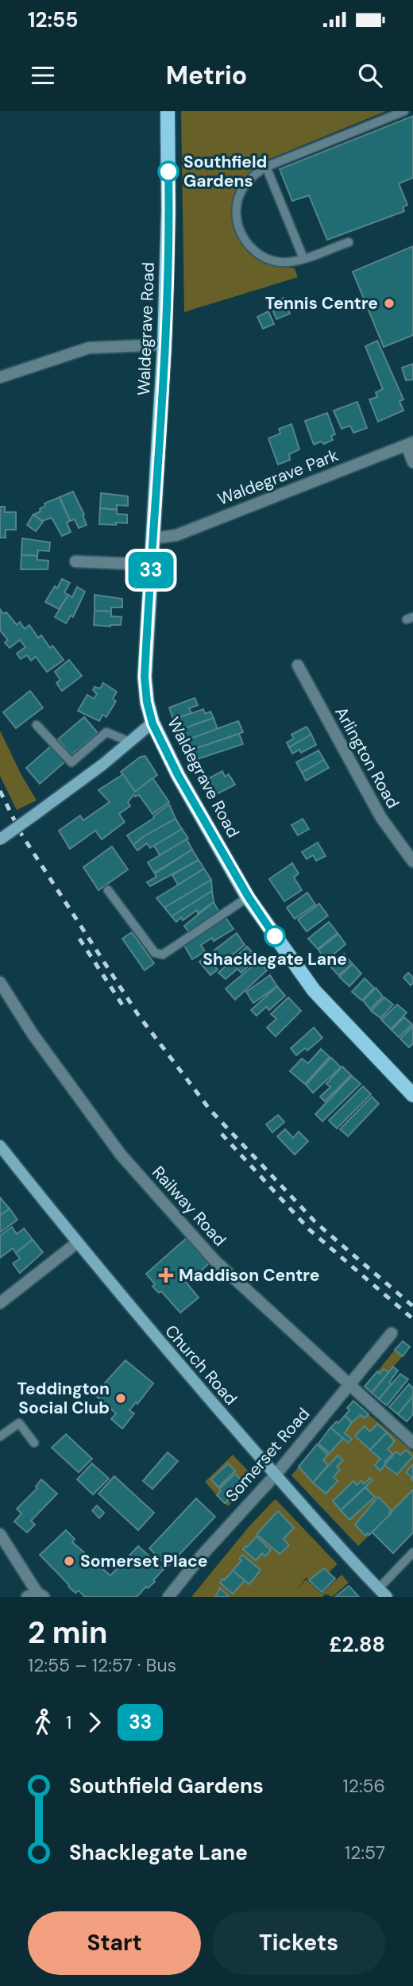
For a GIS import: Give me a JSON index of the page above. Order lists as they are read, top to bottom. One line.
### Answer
{"streets":{"main road":["Waldegrave Road","Church Road"],"street":["Waldegrave Park","Arlington Road","Railway Road","Somerset Road"]},"crossings":[["Waldegrave Road","Waldegrave Park"],["Railway Road","Somerset Road"],["Church Road","Somerset Road"]],"places":{"other":["Southfield Gardens","Tennis Centre","Shacklegate Lane","Teddington Social Club","Somerset Place"],"health":["Maddison Centre"]},"lines":["bus line 33"],"page":{"status":"12:55","header":"Metrio","on_map":"33","heading":["2 min","12:55 – 12:57 · Bus","£2.88"],"legs":["1","33"],"list":[{"name":"Southfield Gardens","value":"12:56"},{"name":"Shacklegate Lane","value":"12:57"}],"buttons":["Start","Tickets"]}}
